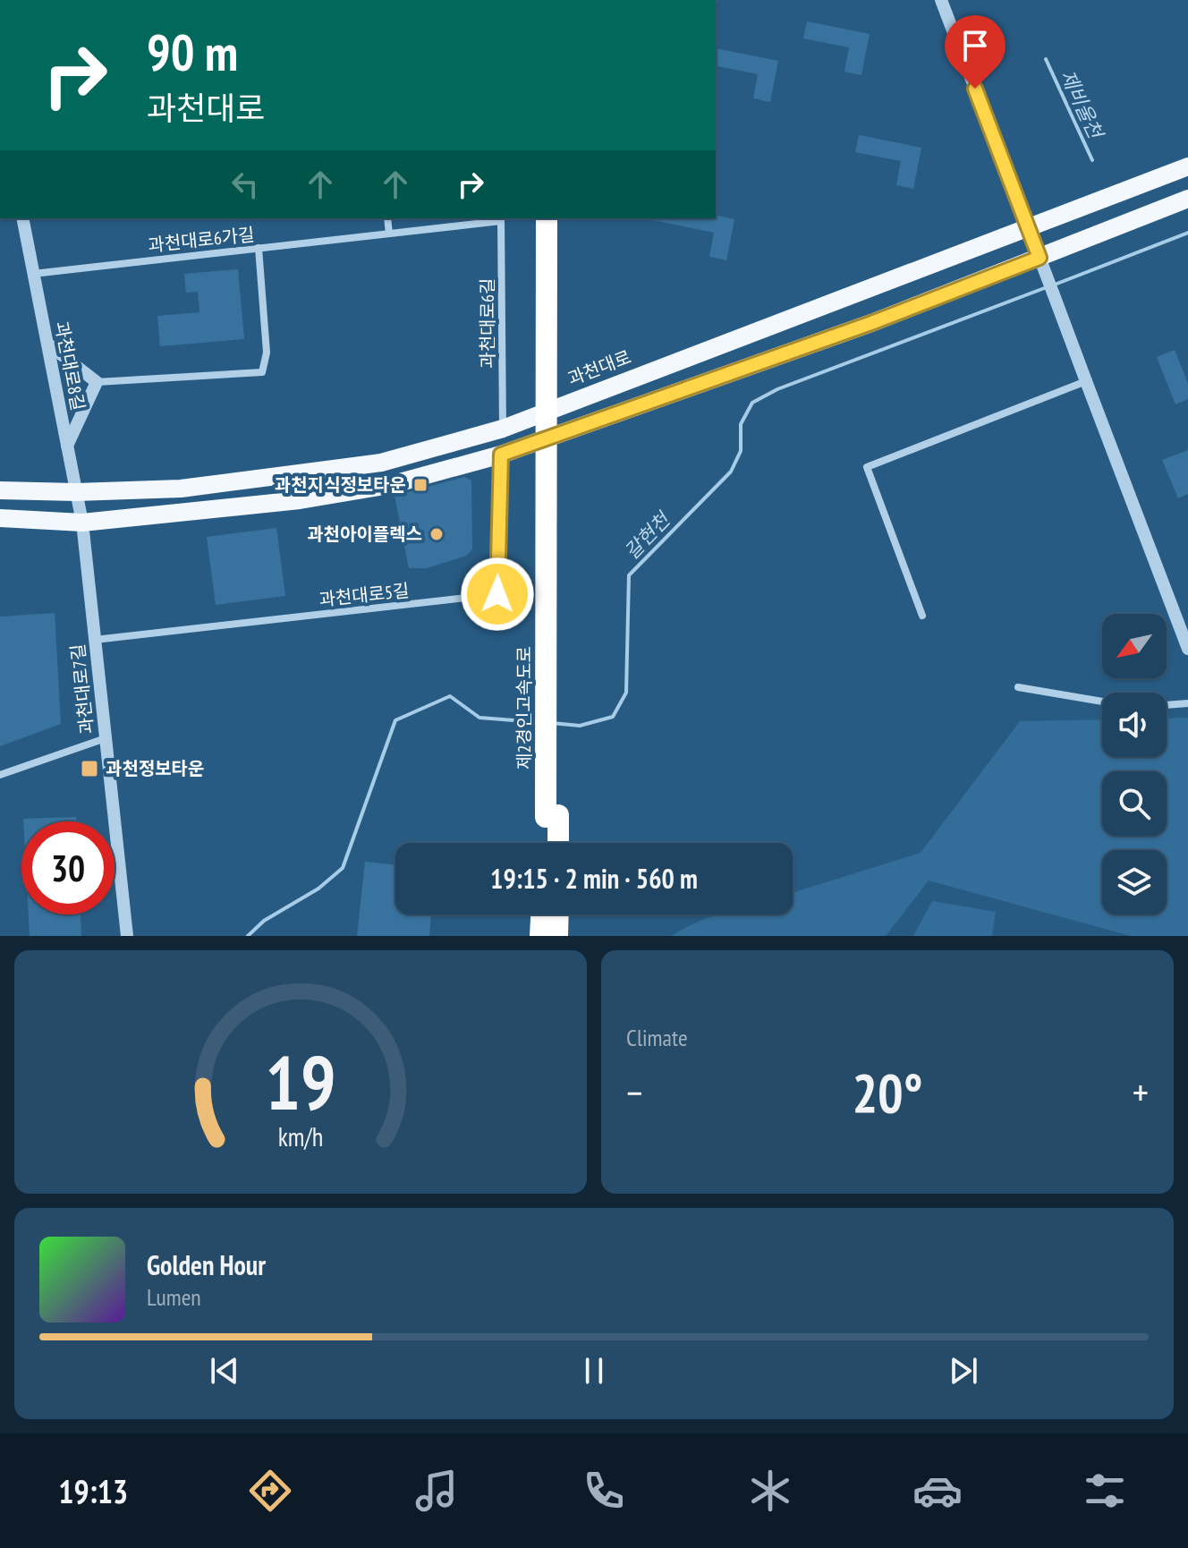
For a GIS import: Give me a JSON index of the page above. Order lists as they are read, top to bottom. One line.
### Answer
{"streets":{"highway":["제2경인고속도로"],"main road":["과천대로"],"street":["과천대로6가길","과천대로6길","과천대로8길","과천대로5길","과천대로7길"]},"crossings":[["과천대로6가길","과천대로6길"],["과천대로6가길","과천대로8길"],["과천대로6길","과천대로"],["과천대로8길","과천대로"],["과천대로8길","과천대로7길"],["과천대로5길","과천대로7길"]],"water":["제비울천","갈현천"],"places":{"transit":["과천지식정보타운","과천정보타운"],"other":["과천아이플렉스"]},"north":"bottom left","page":{"turn":["90 m","과천대로"],"limit":"30","trip":"19:15 · 2 min · 560 m","tile":"Climate","heat":["−","20°","+"],"song":["Golden Hour","Lumen"],"tabs":"19:13","gauge":["19","km/h"]}}
